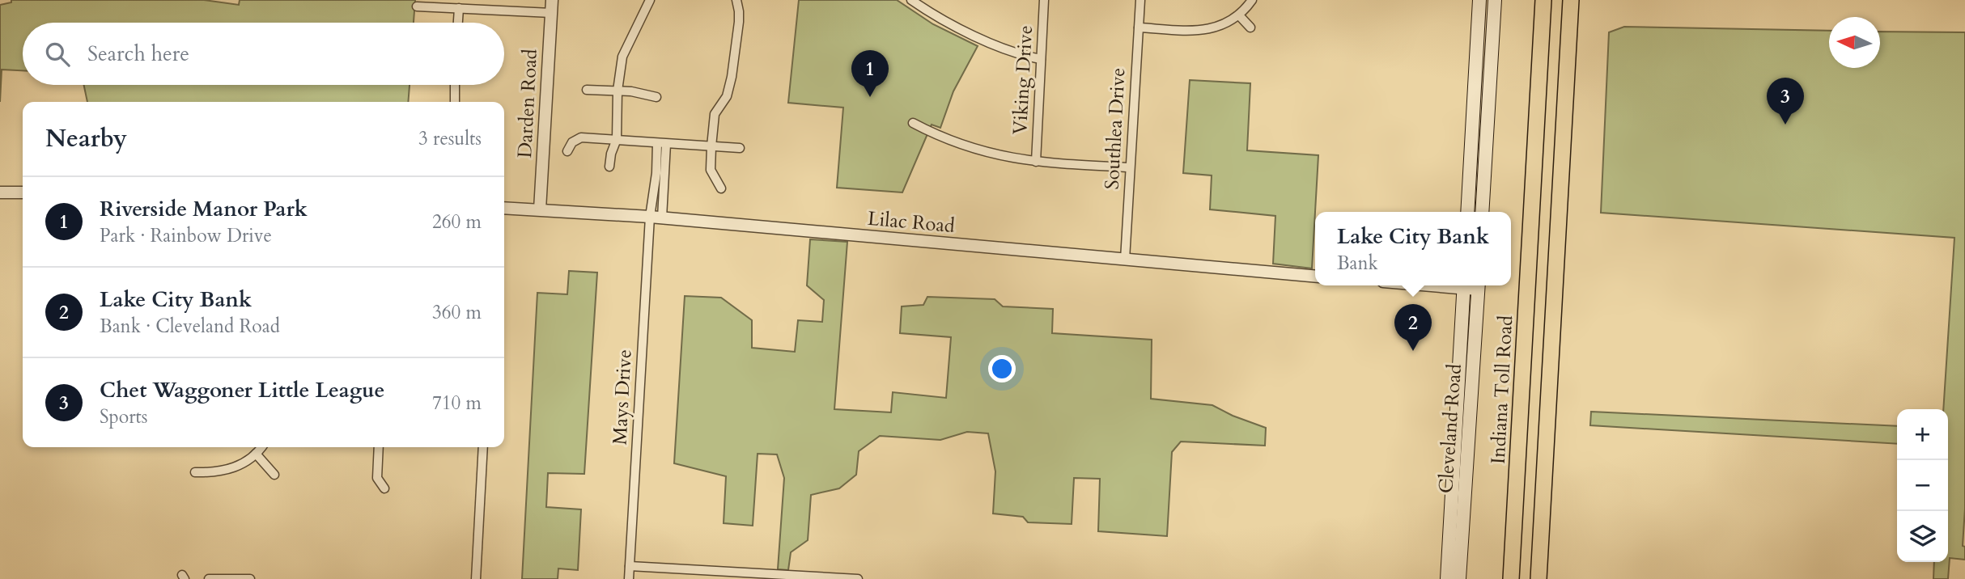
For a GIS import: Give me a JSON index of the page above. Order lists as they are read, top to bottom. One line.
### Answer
{"streets":{"highway":["Indiana Toll Road"],"main road":["Cleveland Road"],"street":["Viking Drive","Darden Road","Southlea Drive","Lilac Road","Mays Drive"]},"crossings":[["Darden Road","Lilac Road"],["Southlea Drive","Lilac Road"],["Lilac Road","Mays Drive"]],"north":"left","page":{"search":"Search here","pins":["1","3","2"],"heading":["Nearby","3 results"],"list":[{"mark":"1","name":"Riverside Manor Park","note":"Park · Rainbow Drive","value":"260 m"},{"mark":"2","name":"Lake City Bank","note":"Bank · Cleveland Road","value":"360 m"},{"mark":"3","name":"Chet Waggoner Little League","note":"Sports","value":"710 m"}],"popup":["Lake City Bank","Bank"],"map_buttons":["+","−"]}}
